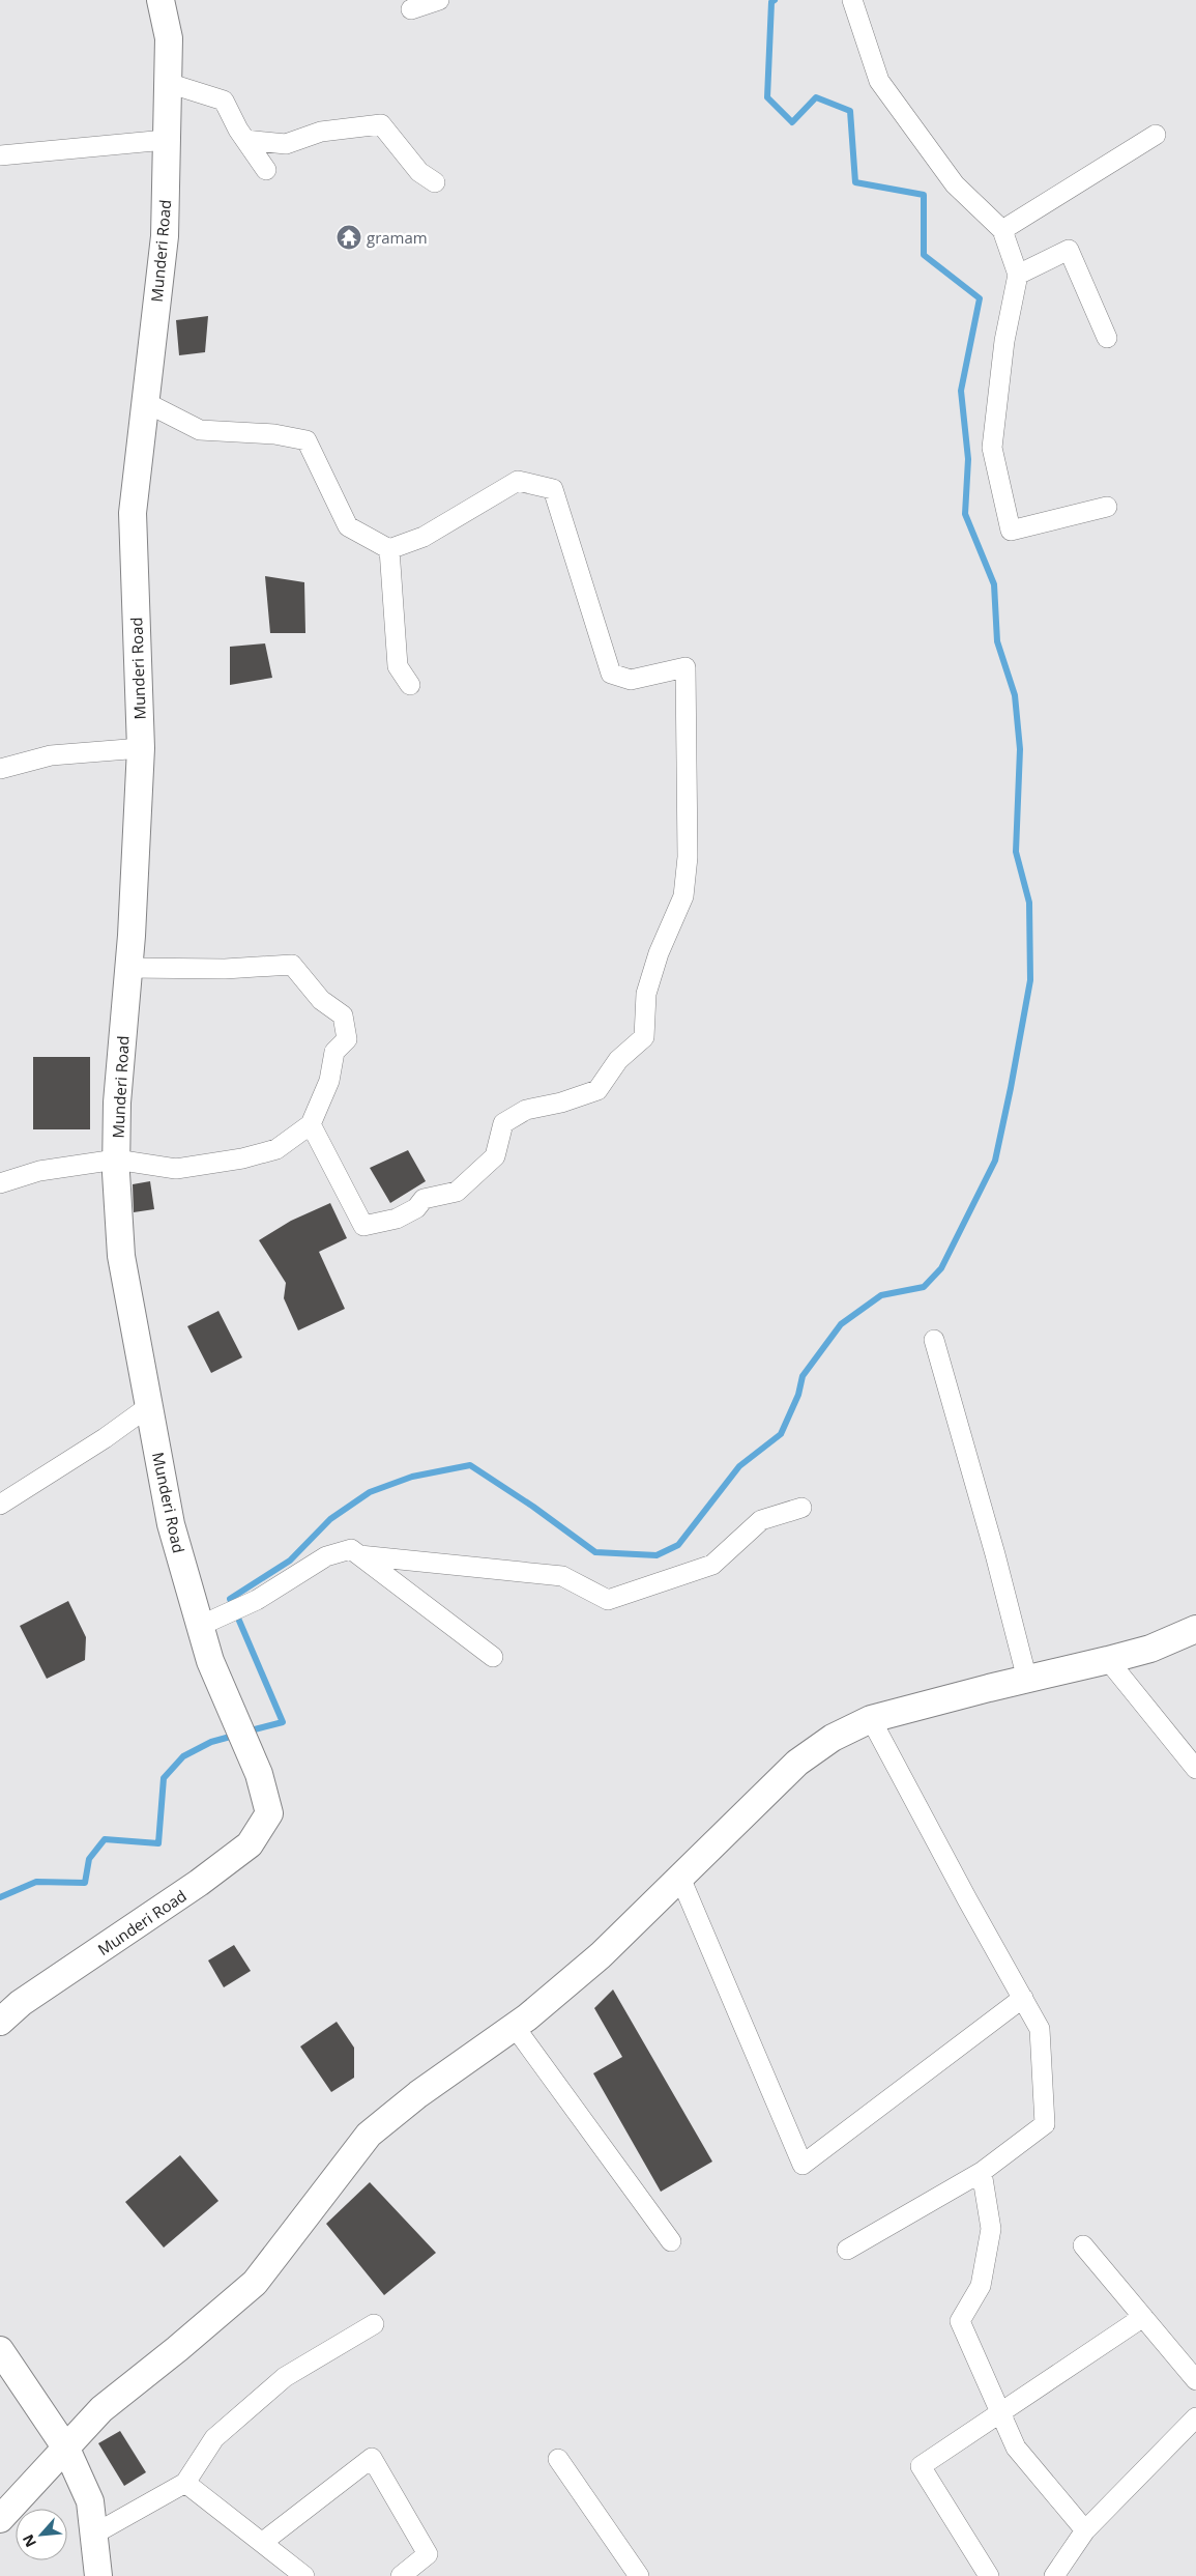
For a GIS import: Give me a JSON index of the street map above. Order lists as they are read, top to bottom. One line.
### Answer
{"streets":{"main road":["Munderi Road"]},"places":{"temple":["gramam"]},"north":"bottom left"}
